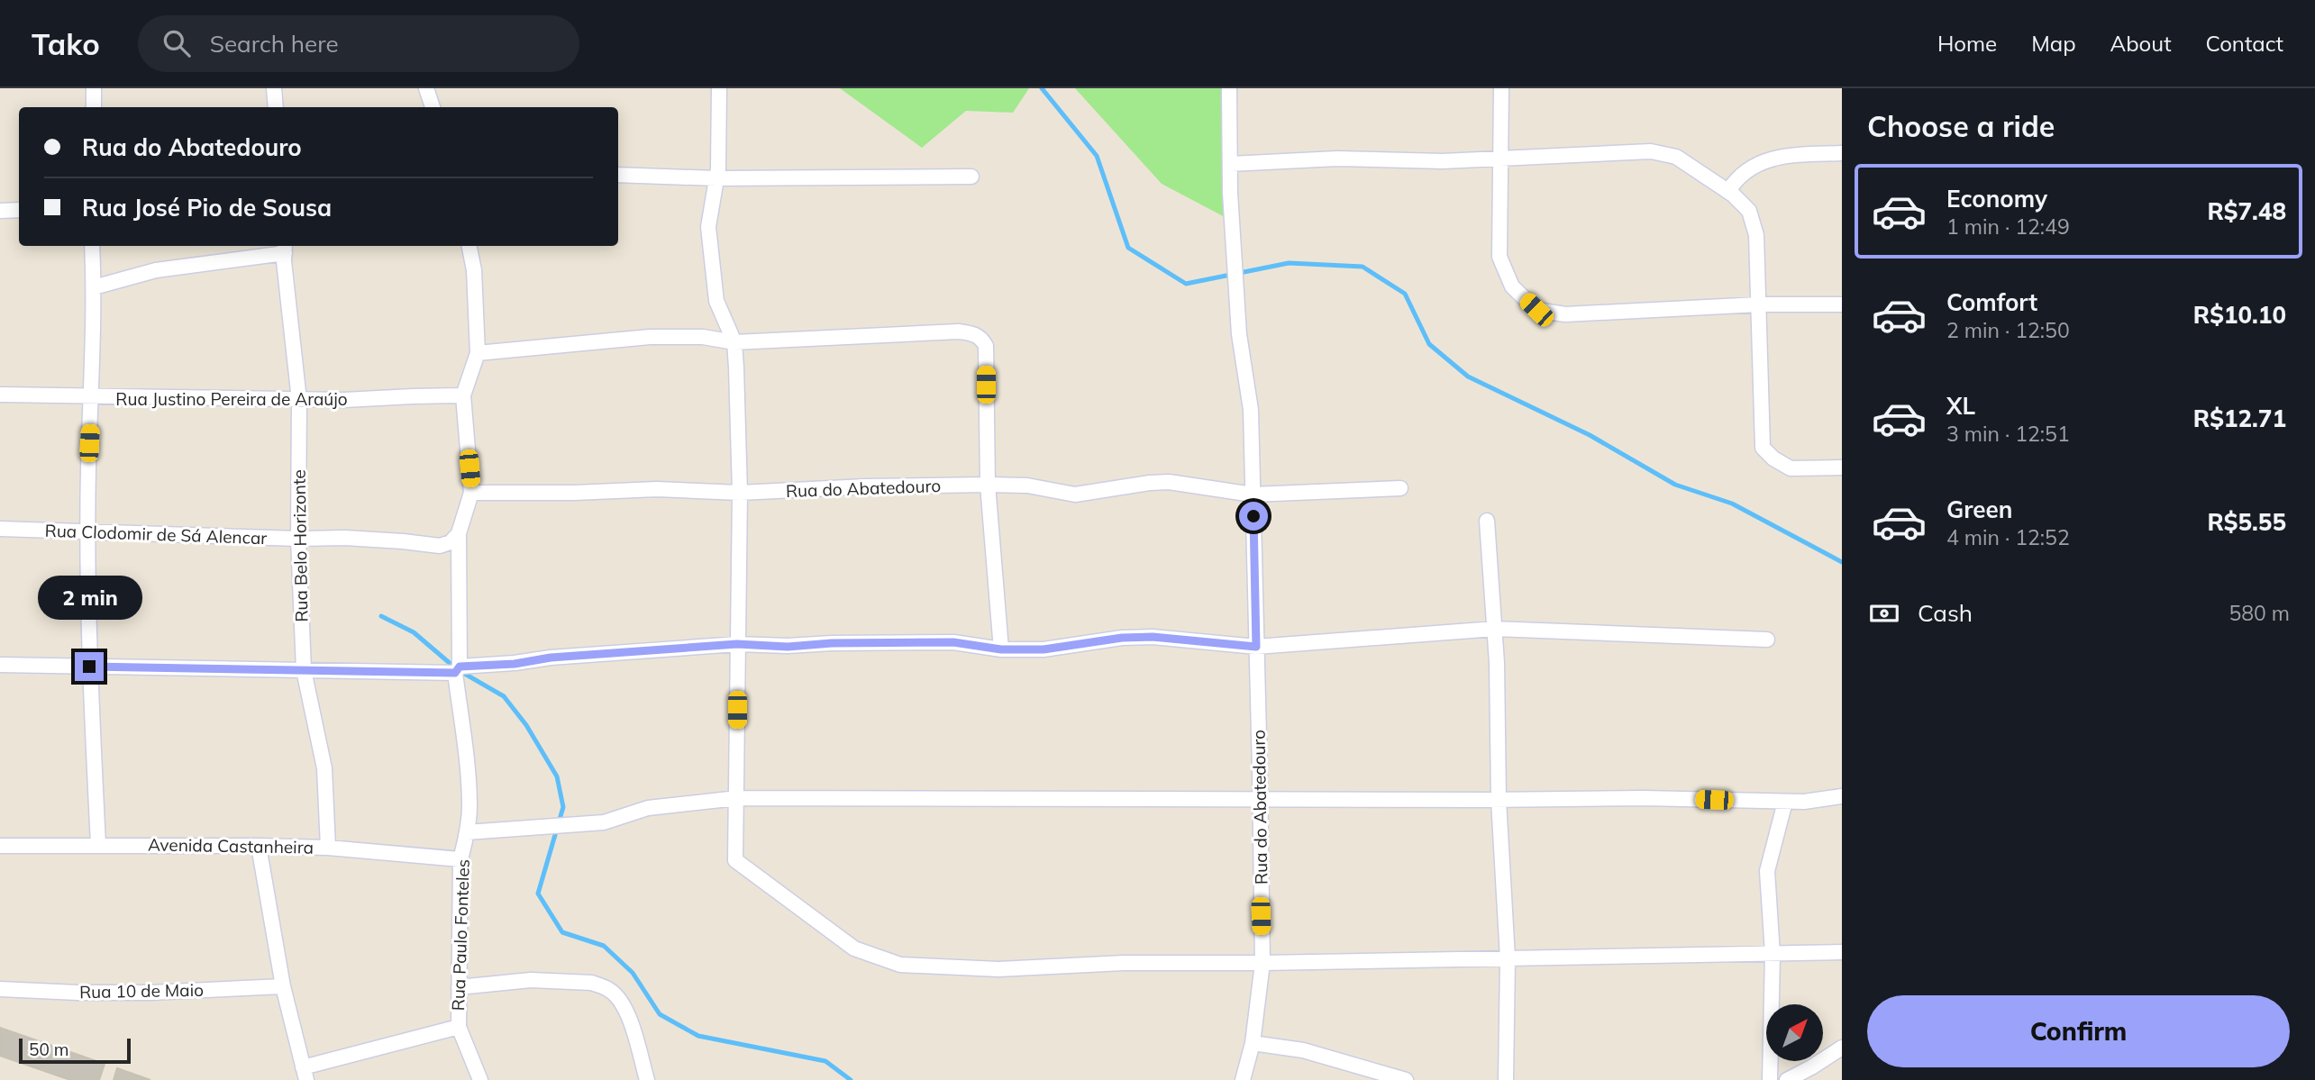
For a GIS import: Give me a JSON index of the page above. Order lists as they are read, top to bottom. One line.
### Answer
{"streets":{"street":["Rua Justino Pereira de Araújo","Rua do Abatedouro","Rua Clodomir de Sá Alencar","Rua Belo Horizonte","Avenida Castanheira","Rua Paulo Fonteles","Rua 10 de Maio"]},"crossings":[["Rua Justino Pereira de Araújo","Rua Belo Horizonte"],["Rua Clodomir de Sá Alencar","Rua Belo Horizonte"],["Rua Clodomir de Sá Alencar","Rua Paulo Fonteles"],["Rua Belo Horizonte","Avenida Castanheira"],["Avenida Castanheira","Rua Paulo Fonteles"]],"scale_bar":"50 m","north":"top right","page":{"header":"Tako","search":"Search here","nav":["Home","Map","About","Contact"],"heading":"Choose a ride","banner":["Rua do Abatedouro","Rua José Pio de Sousa"],"list":[{"name":"Economy","note":"1 min · 12:49","value":"R$7.48"},{"name":"Comfort","note":"2 min · 12:50","value":"R$10.10"},{"name":"XL","note":"3 min · 12:51","value":"R$12.71"},{"name":"Green","note":"4 min · 12:52","value":"R$5.55"}],"bubble":"2 min","pay":["Cash","580 m"],"buttons":"Confirm","scale":"50 m"}}
